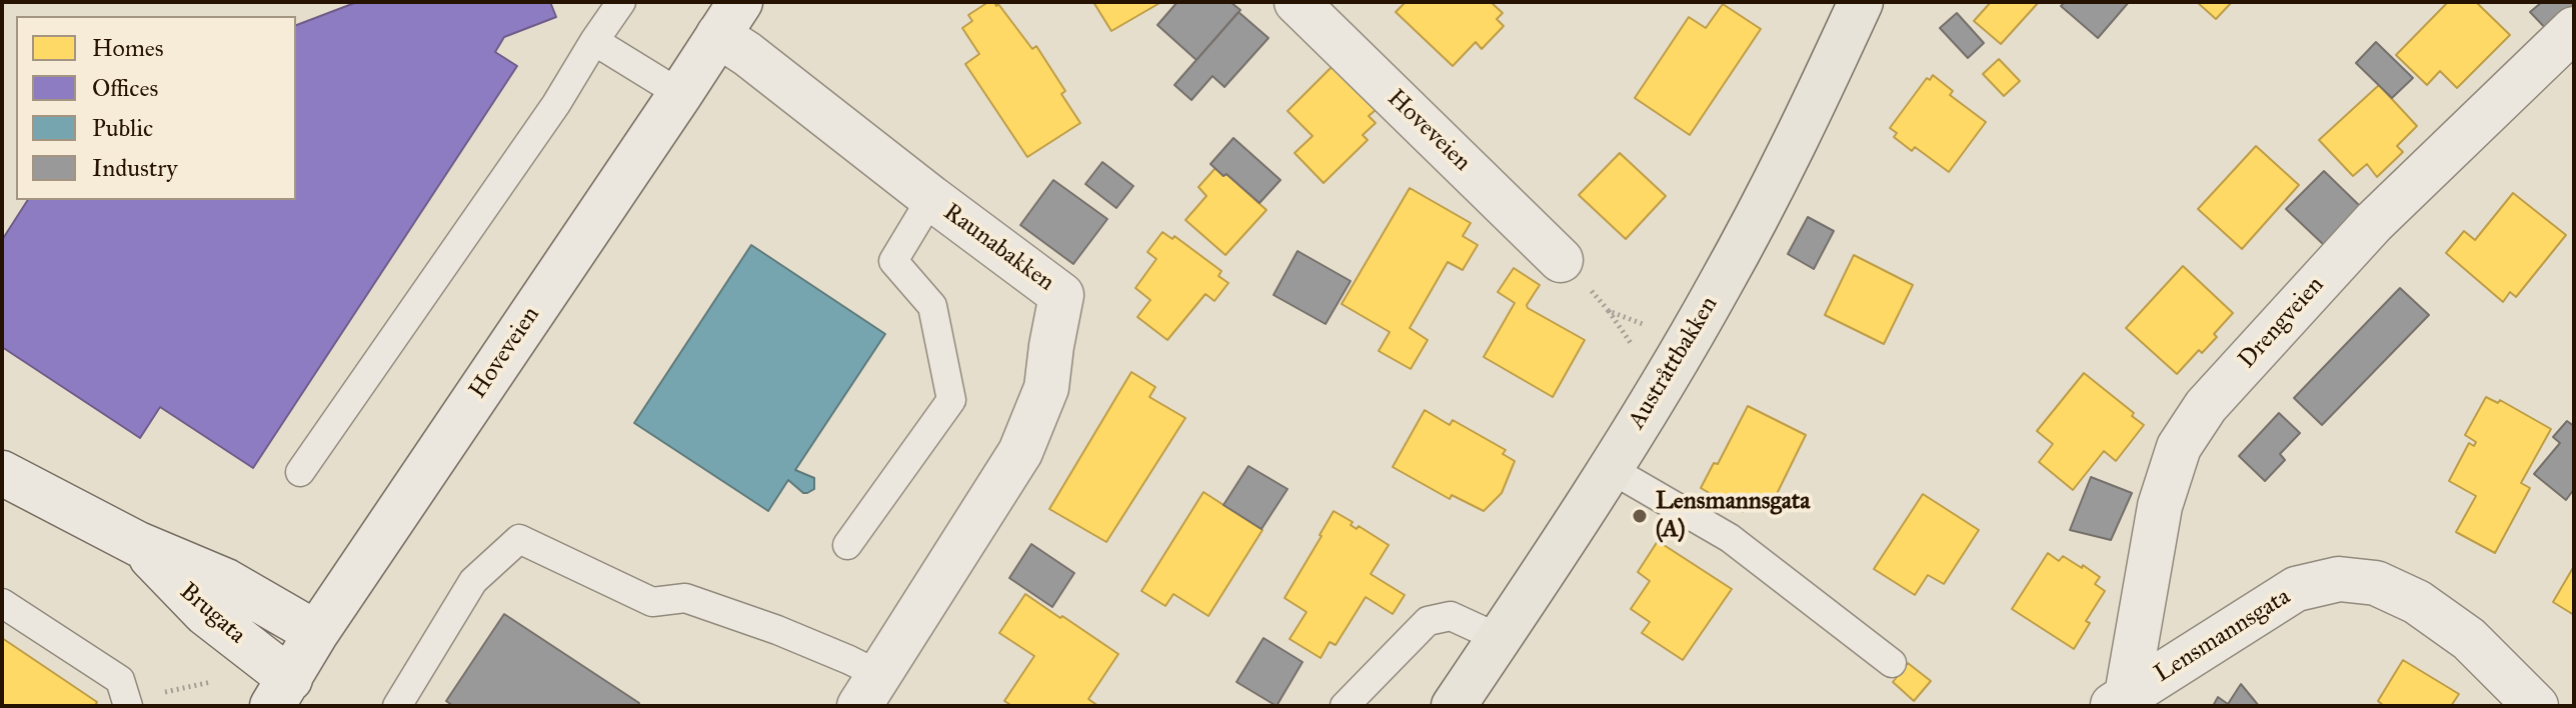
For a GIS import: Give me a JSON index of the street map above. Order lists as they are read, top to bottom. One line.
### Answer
{"streets":{"main road":["Austråttbakken"],"street":["Hoveveien","Raunabakken","Drengveien","Brugata","Lensmannsgata"]},"crossings":[["Hoveveien","Raunabakken"],["Hoveveien","Brugata"],["Drengveien","Lensmannsgata"]],"places":["Lensmannsgata (A)"],"legend":["Homes","Offices","Public","Industry"]}
